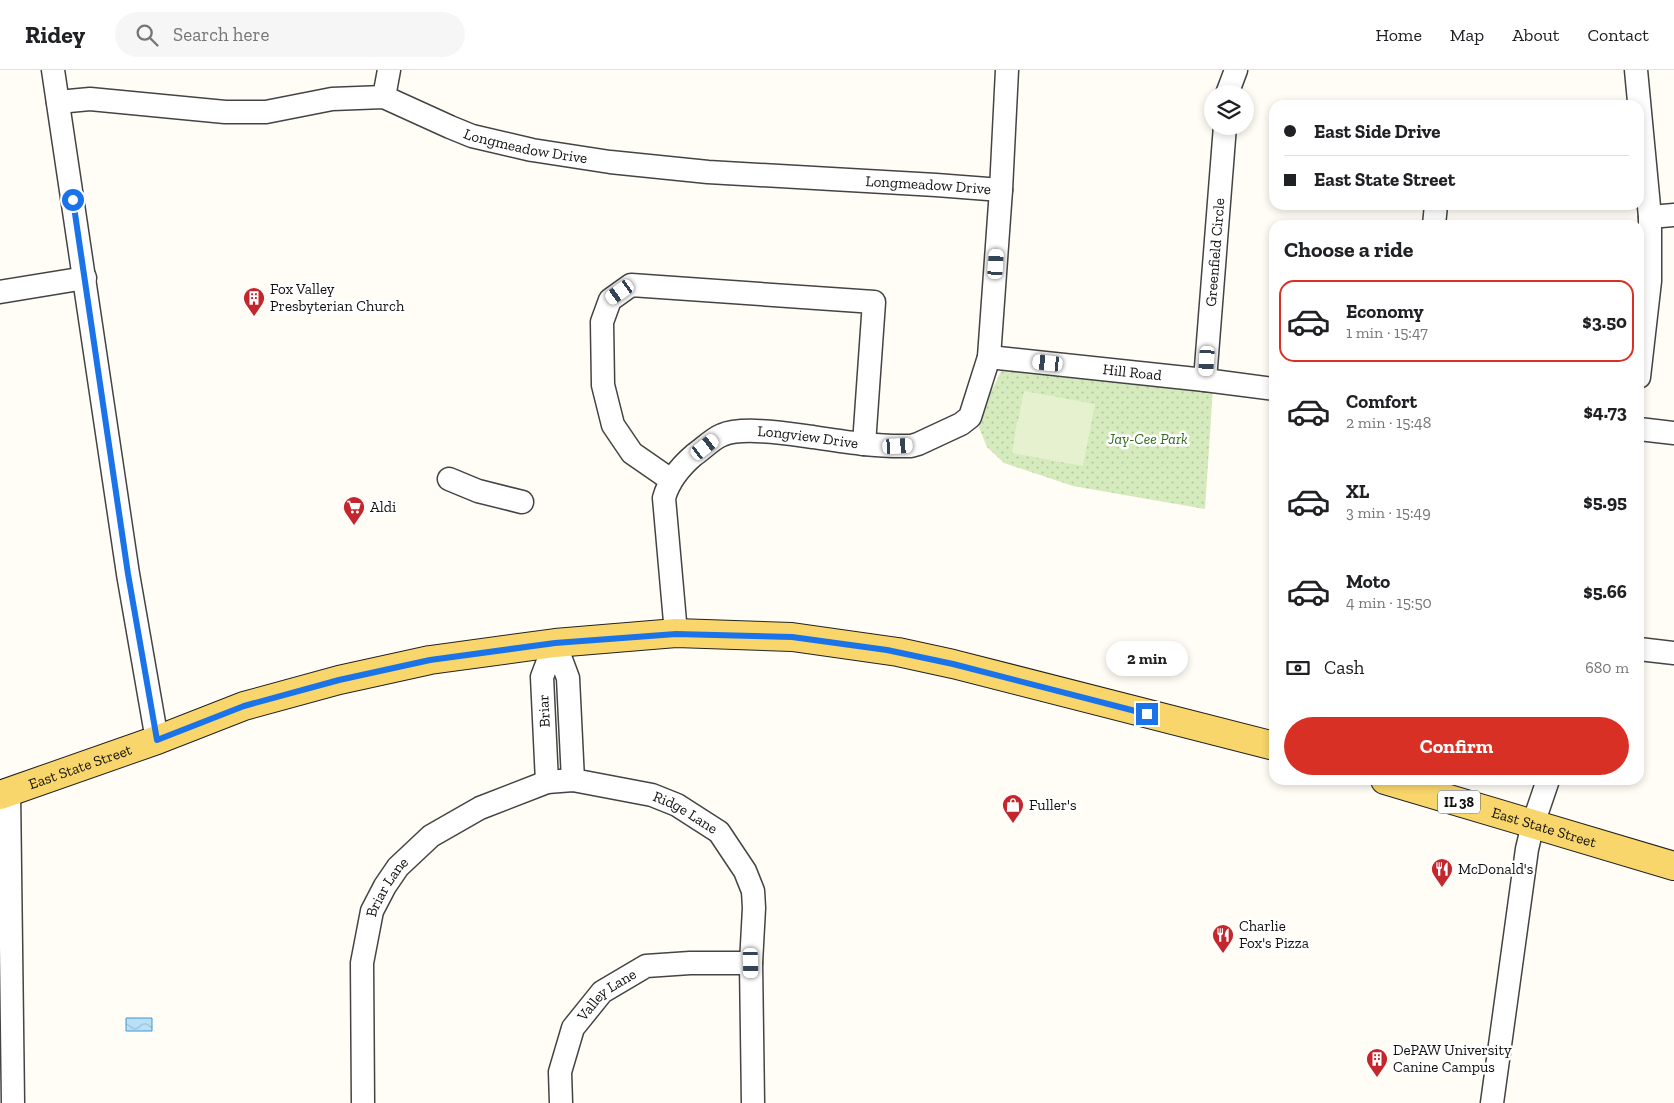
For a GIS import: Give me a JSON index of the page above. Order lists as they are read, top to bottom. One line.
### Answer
{"streets":{"main road":["East State Street","IL 38"],"street":["Longmeadow Drive","Greenfield Circle","Hill Road","Longview Drive","Briar","Ridge Lane","Briar Lane","Valley Lane"]},"crossings":[["Longmeadow Drive","Longview Drive"],["Greenfield Circle","Hill Road"],["Hill Road","Longview Drive"],["Longview Drive","East State Street"],["Briar","East State Street"],["Briar","Briar Lane"],["Ridge Lane","Briar Lane"],["Ridge Lane","Valley Lane"]],"parks":["Jay-Cee Park"],"places":{"building":["Fox Valley Presbyterian Church","DePAW University Canine Campus"],"supermarket":["Aldi"],"shop":["Fuller's"],"restaurant":["McDonald's","Charlie Fox's Pizza"]},"page":{"header":"Ridey","search":"Search here","nav":["Home","Map","About","Contact"],"banner":["East Side Drive","East State Street"],"heading":"Choose a ride","list":[{"name":"Economy","note":"1 min · 15:47","value":"$3.50"},{"name":"Comfort","note":"2 min · 15:48","value":"$4.73"},{"name":"XL","note":"3 min · 15:49","value":"$5.95"},{"name":"Moto","note":"4 min · 15:50","value":"$5.66"}],"pay":["Cash","680 m"],"bubble":"2 min","buttons":"Confirm"}}
